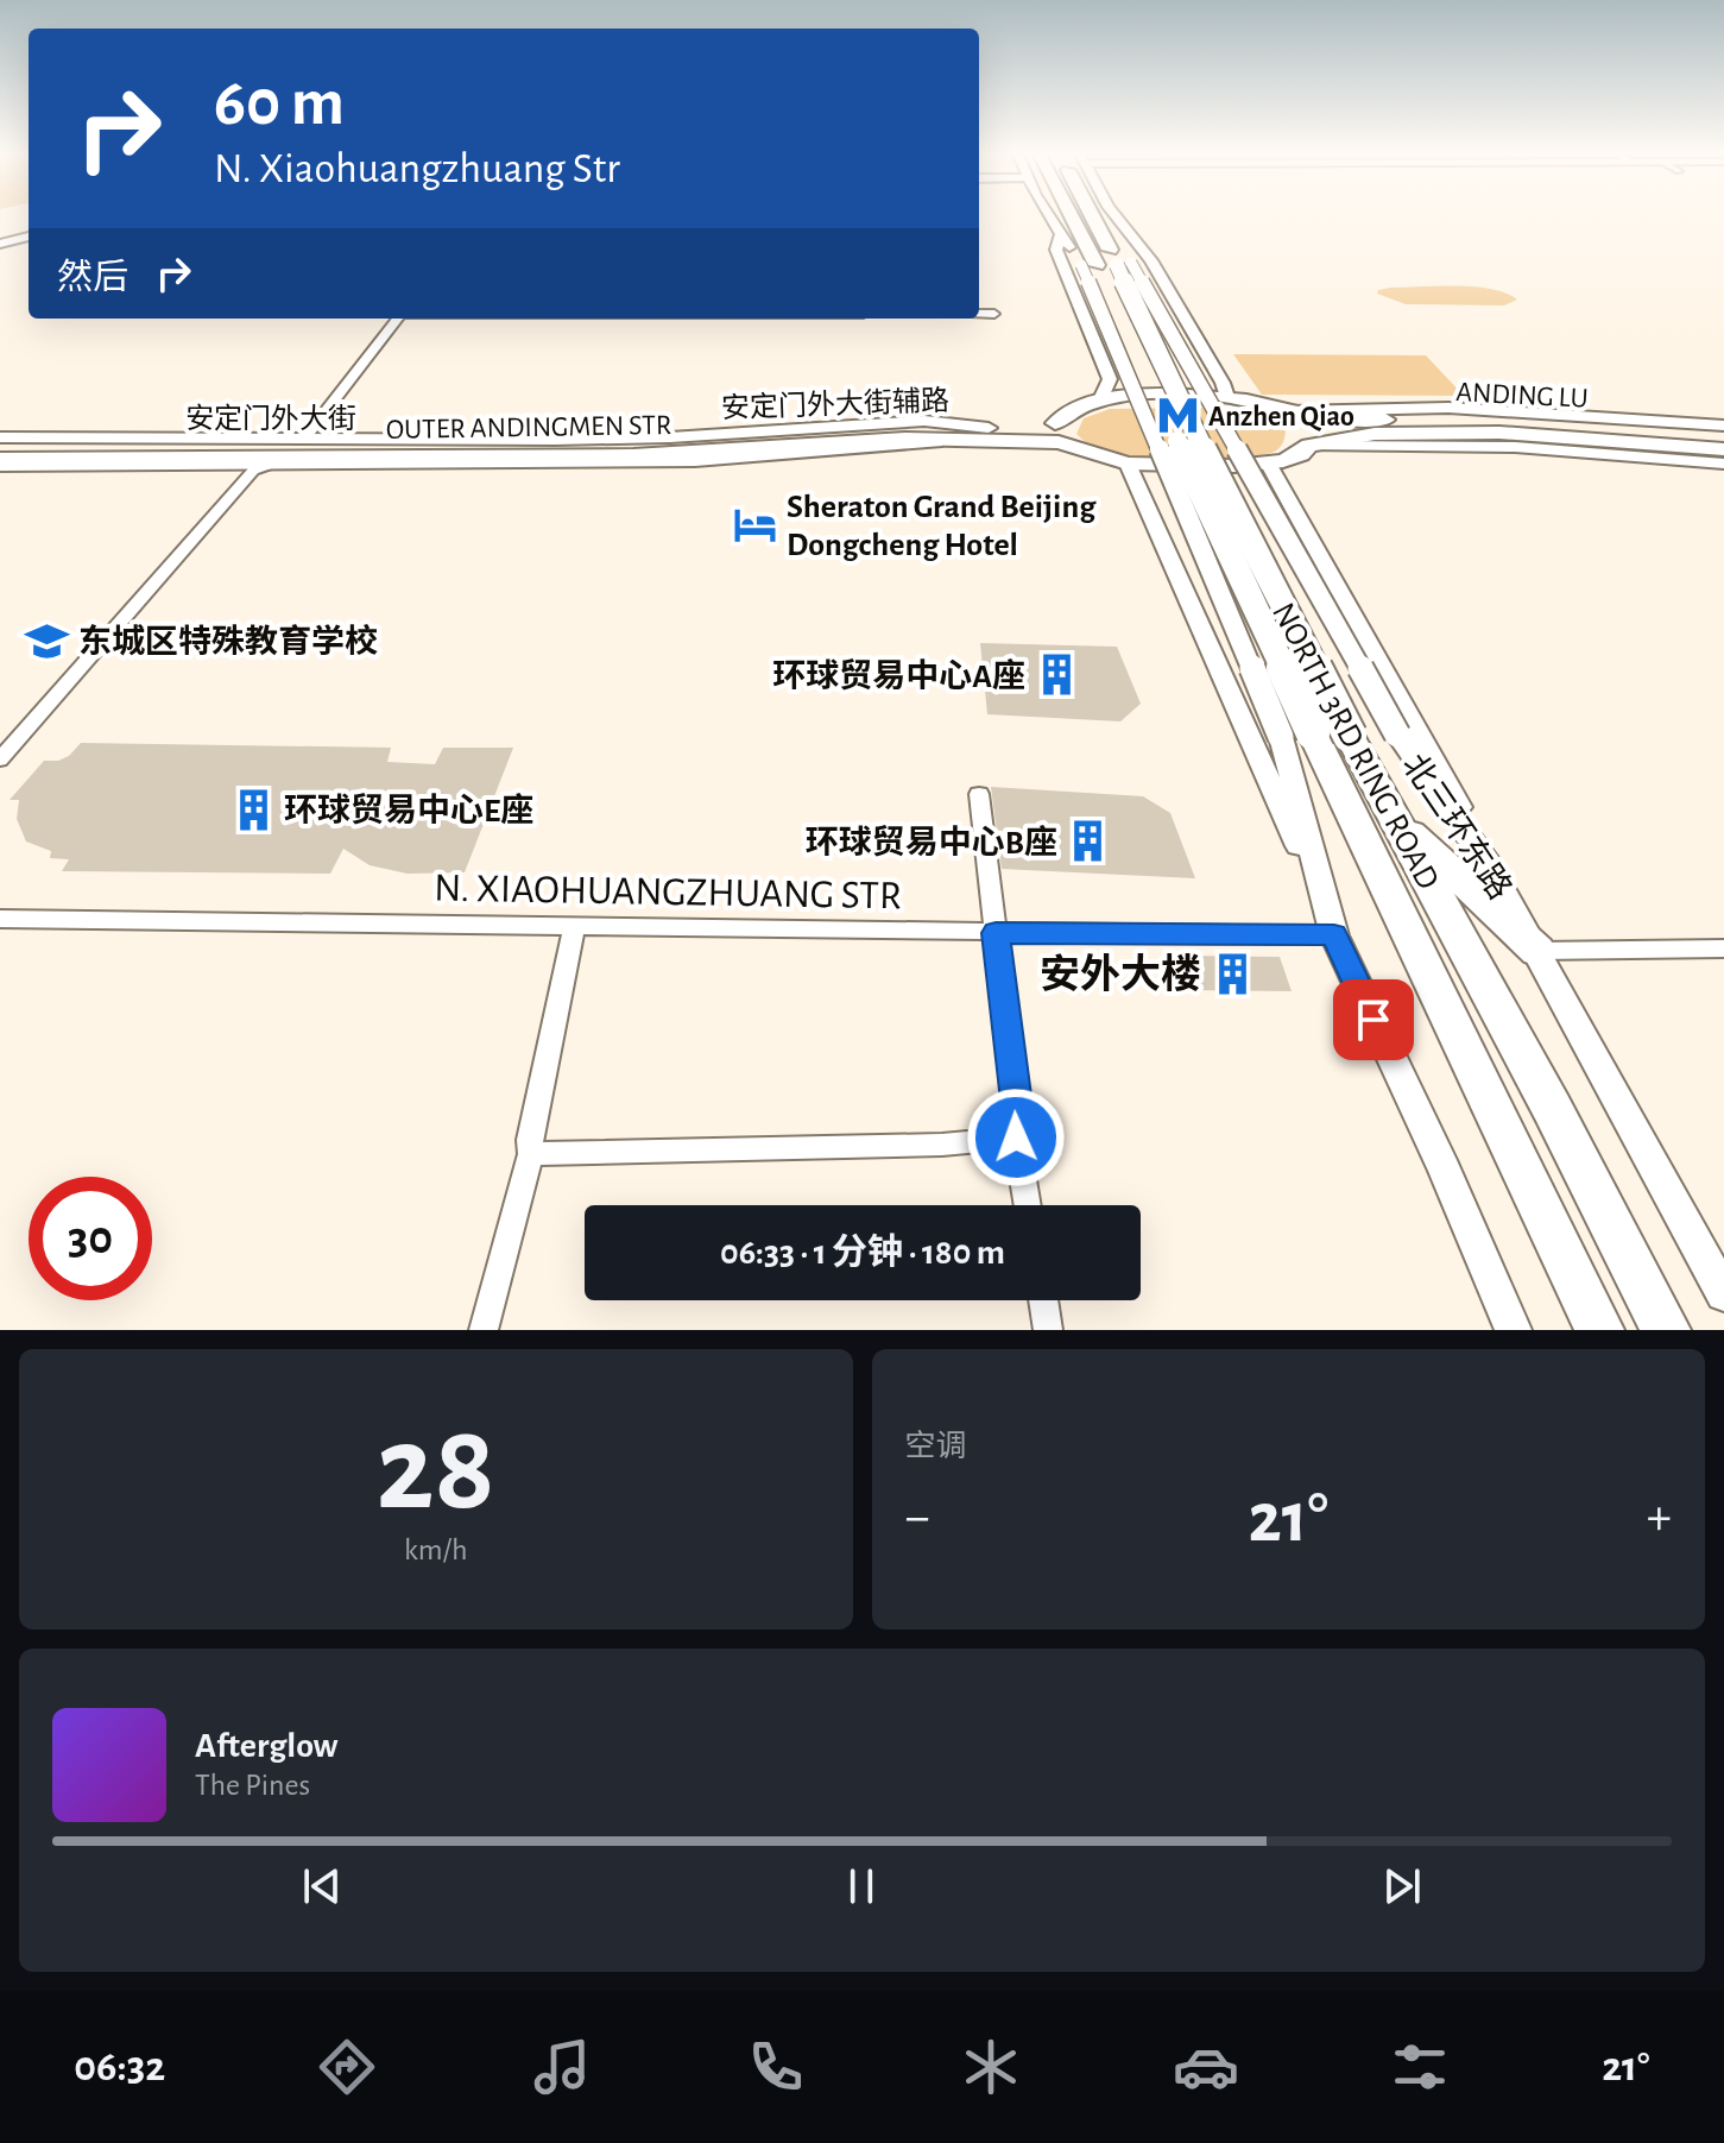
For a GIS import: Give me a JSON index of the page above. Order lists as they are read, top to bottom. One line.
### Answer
{"streets":{"highway":["NORTH 3RD RING ROAD"],"main road":["ANDING LU","安定门外大街","OUTER ANDINGMEN STR"],"street":["北三环东路","N. XIAOHUANGZHUANG STR"]},"crossings":[["安定门外大街","OUTER ANDINGMEN STR"],["NORTH 3RD RING ROAD","北三环东路"]],"places":{"metro station":["Anzhen Qiao"],"hotel":["Sheraton Grand Beijing Dongcheng Hotel"],"school or university":["东城区特殊教育学校"],"building":["环球贸易中心A座","环球贸易中心E座","环球贸易中心B座","安外大楼"]},"page":{"turn":["60 m","N. Xiaohuangzhuang Str"],"then":"然后","limit":"30","trip":"06:33 · 1 分钟 · 180 m","tile":[["28","km/h"],"空调"],"heat":["−","21°","+"],"song":["Afterglow","The Pines"],"tabs":["06:32","21°"]}}
